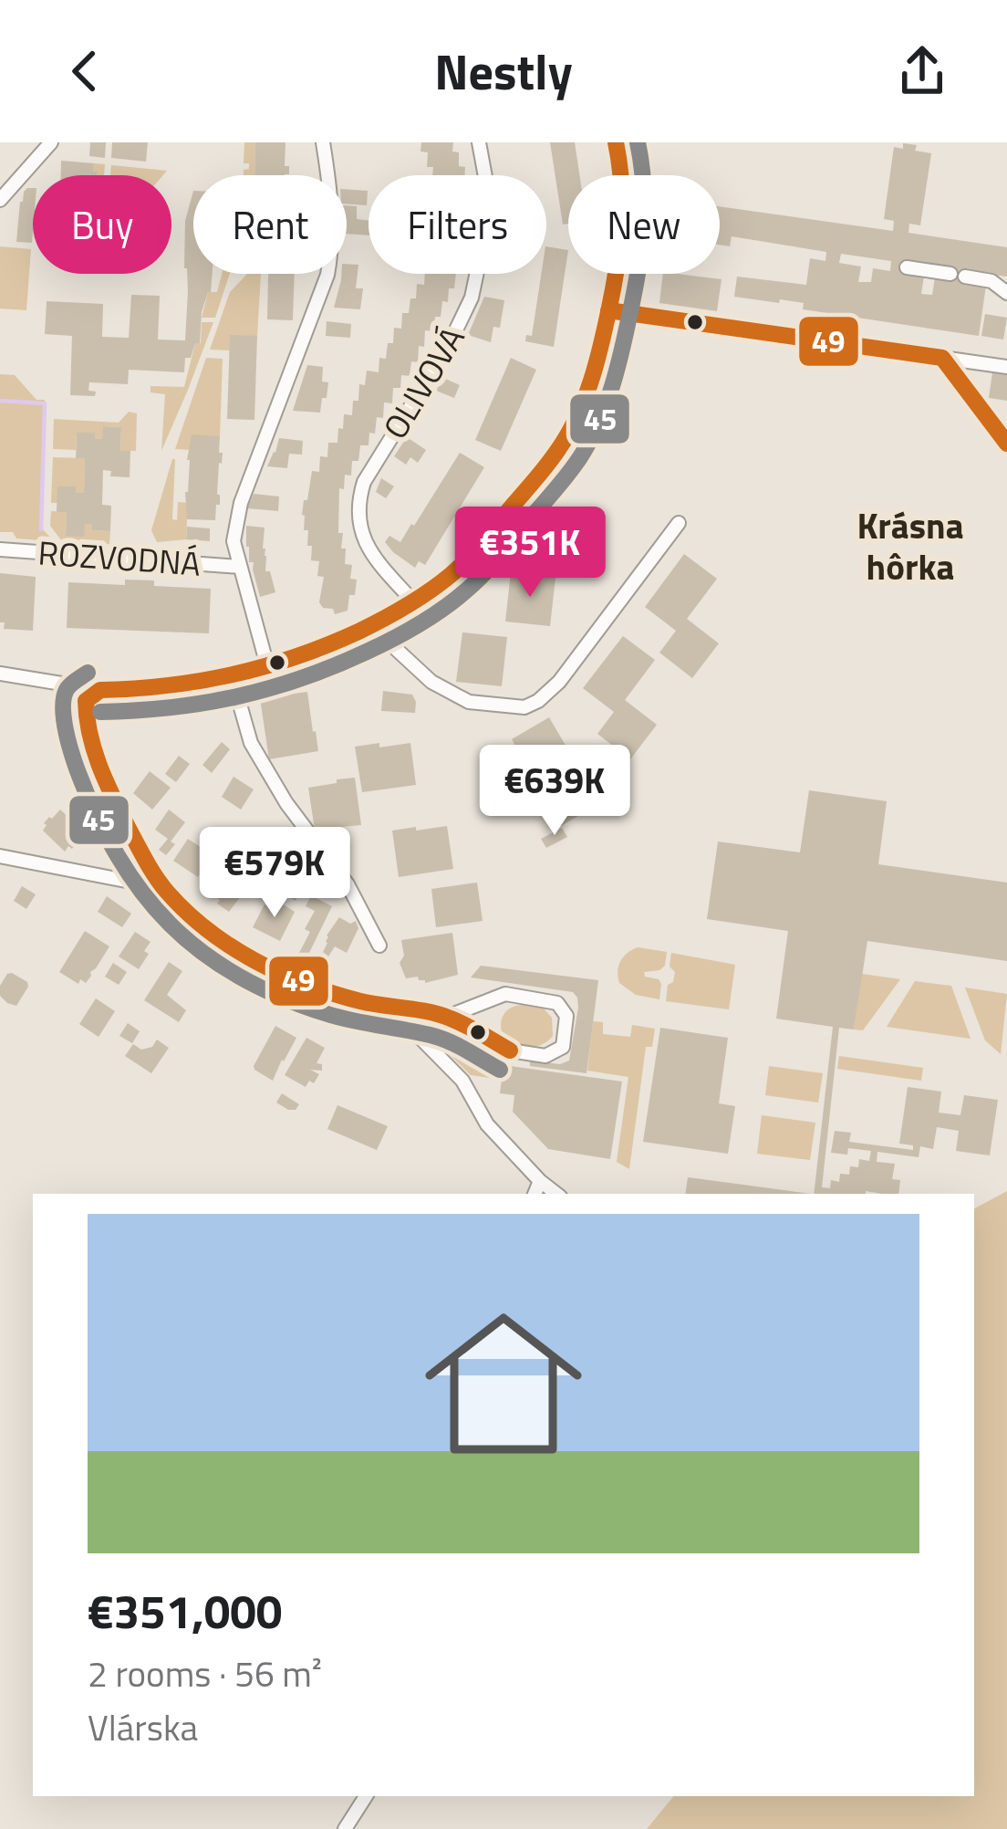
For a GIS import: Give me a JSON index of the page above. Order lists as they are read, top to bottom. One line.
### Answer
{"streets":{"street":["OLIVOVÁ","ROZVODNÁ"]},"districts":["Krásna hôrka"],"lines":["transit line 49","transit line 45"],"page":{"header":"Nestly","chip":["Buy","Rent","Filters","New"],"price":["€351K","€639K","€579K"],"list":[{"name":"€351,000","note":"2 rooms · 56 m² · Vlárska"}]}}
